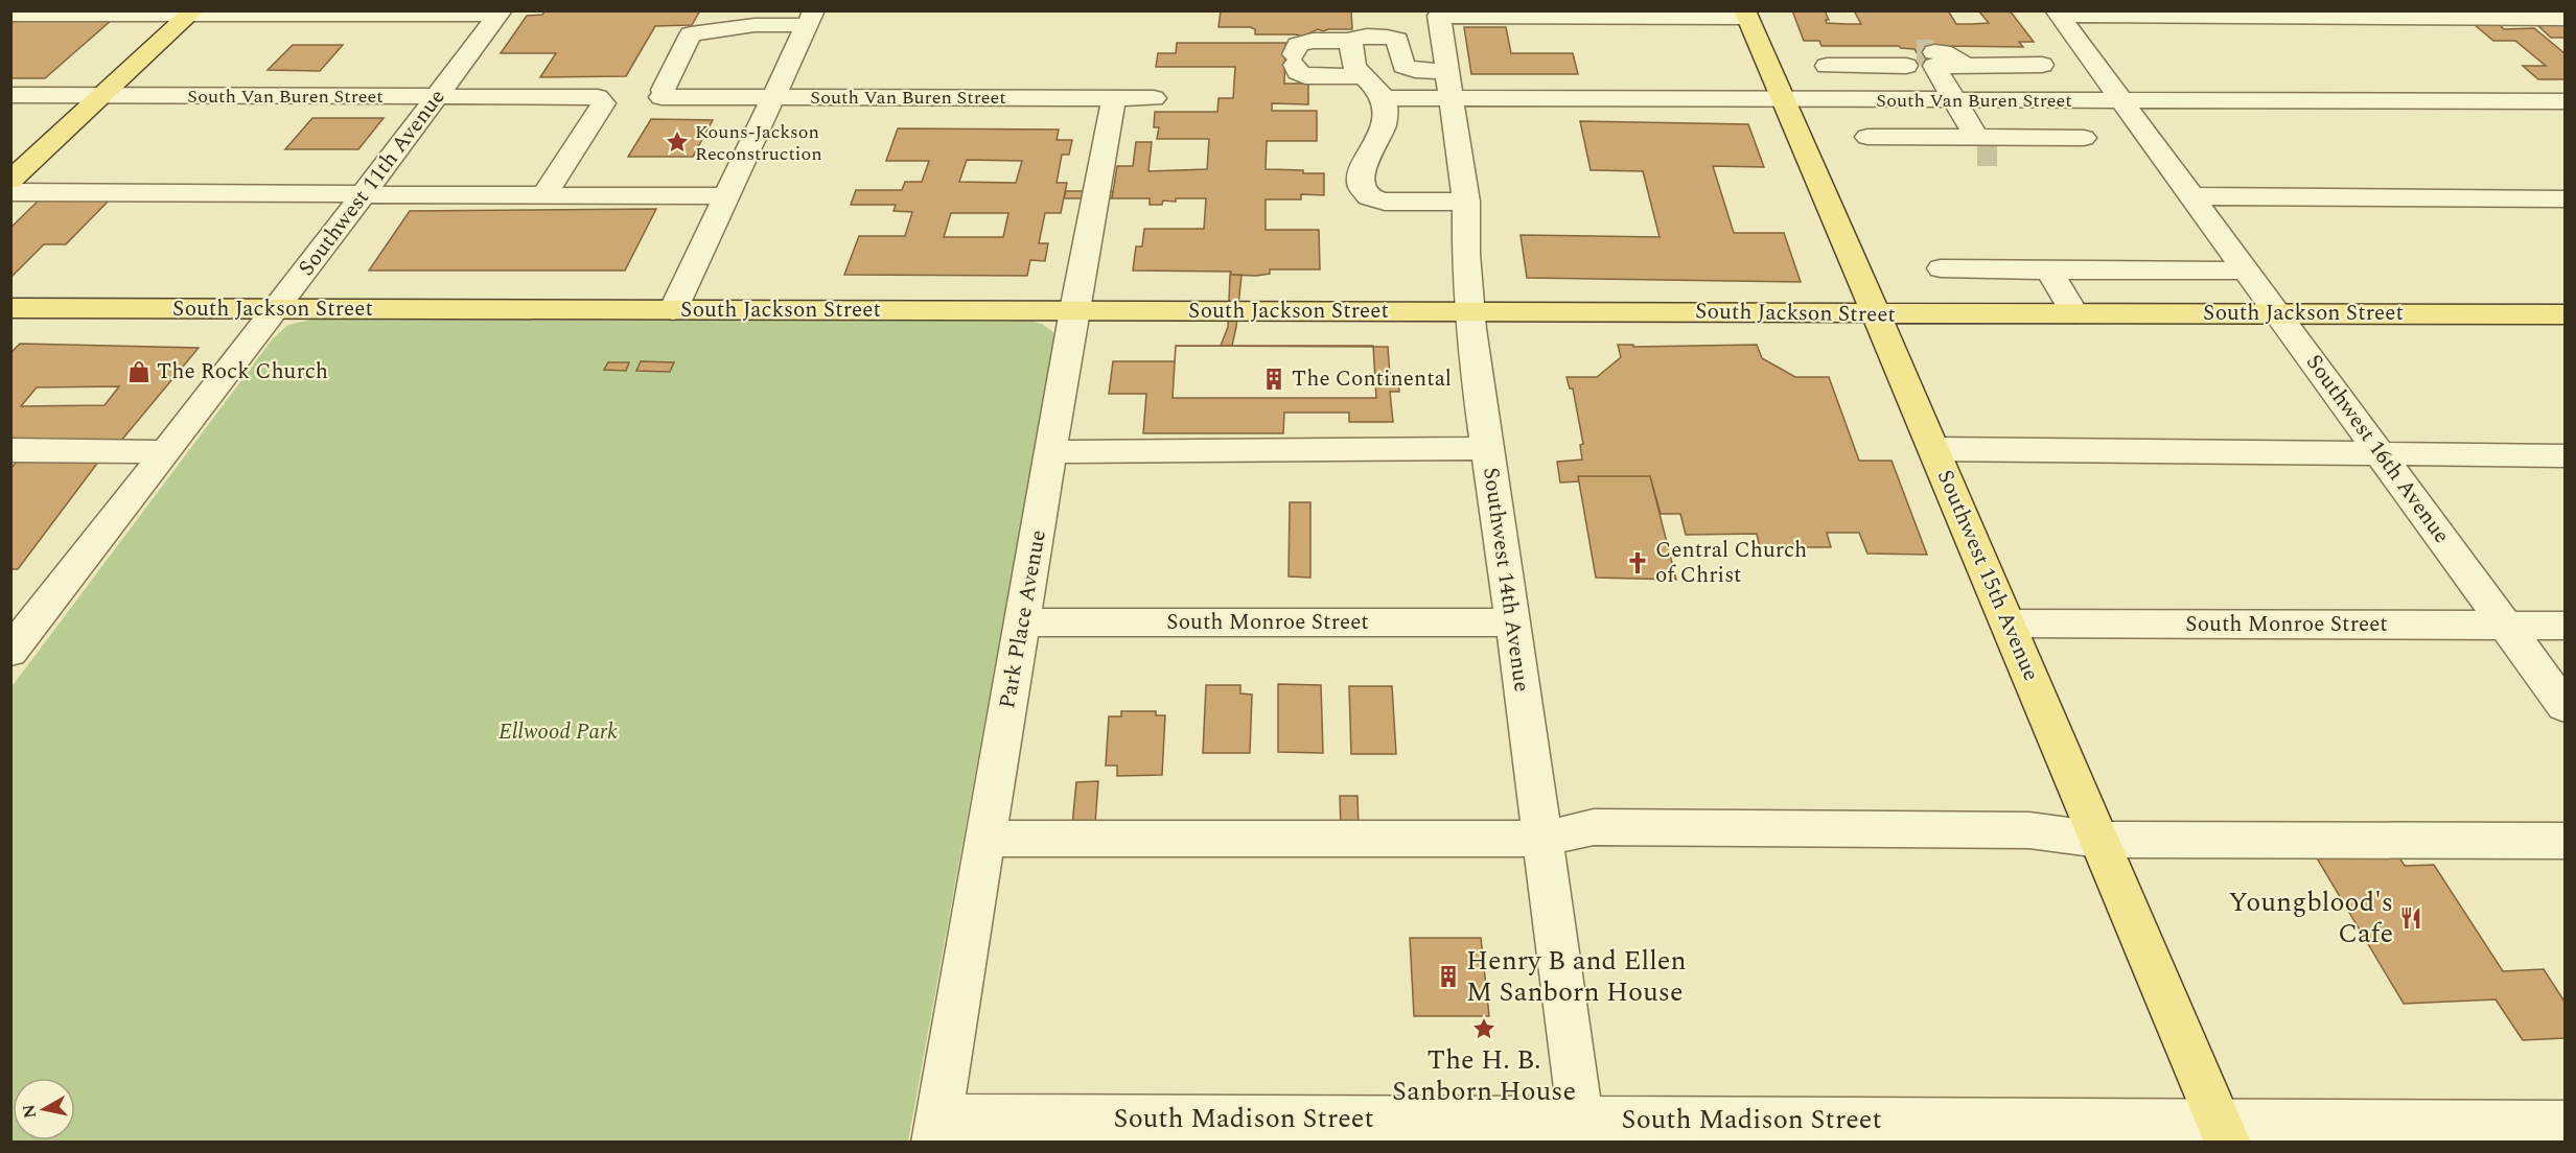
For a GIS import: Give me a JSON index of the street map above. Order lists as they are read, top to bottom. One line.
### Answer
{"streets":{"main road":["South Jackson Street","Southwest 15th Avenue"],"street":["South Van Buren Street","Southwest 11th Avenue","Southwest 16th Avenue","Southwest 14th Avenue","Park Place Avenue","South Monroe Street","South Madison Street"]},"crossings":[["South Van Buren Street","Southwest 11th Avenue"],["South Van Buren Street","Southwest 16th Avenue"],["South Van Buren Street","Southwest 15th Avenue"],["South Van Buren Street","Southwest 14th Avenue"],["South Van Buren Street","Park Place Avenue"],["Southwest 11th Avenue","South Jackson Street"],["South Jackson Street","Southwest 16th Avenue"],["South Jackson Street","Southwest 15th Avenue"],["South Jackson Street","Southwest 14th Avenue"],["South Jackson Street","Park Place Avenue"],["Southwest 16th Avenue","South Monroe Street"],["Southwest 15th Avenue","Southwest 14th Avenue"],["Southwest 15th Avenue","South Monroe Street"],["Southwest 15th Avenue","South Madison Street"],["Southwest 14th Avenue","South Monroe Street"],["Southwest 14th Avenue","South Madison Street"],["Park Place Avenue","South Monroe Street"],["Park Place Avenue","South Madison Street"]],"parks":["Ellwood Park"],"places":{"place":["Kouns-Jackson Reconstruction","The H. B. Sanborn House"],"shop":["The Rock Church"],"building":["The Continental","Henry B and Ellen M Sanborn House"],"church":["Central Church of Christ"],"restaurant":["Youngblood's Cafe"]},"north":"left"}
